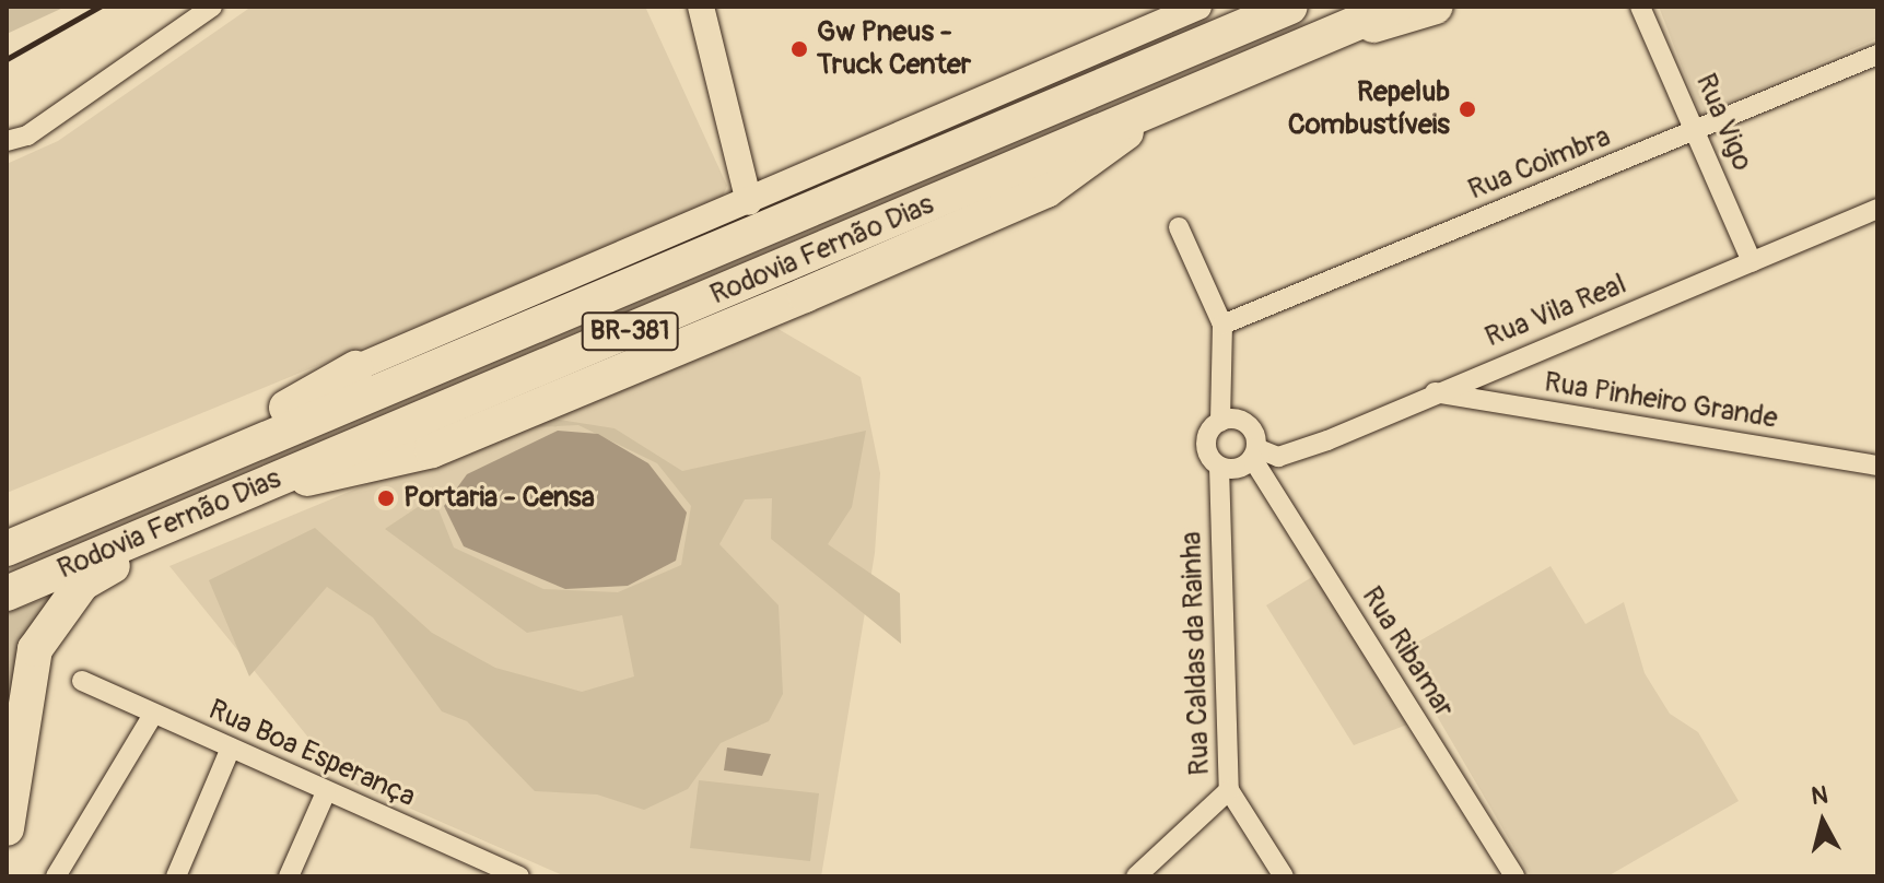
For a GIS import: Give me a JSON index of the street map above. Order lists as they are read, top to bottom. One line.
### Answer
{"streets":{"highway":["Rodovia Fernão Dias","BR-381"],"street":["Rua Vigo","Rua Coimbra","Rua Vila Real","Rua Pinheiro Grande","Rua Ribamar","Rua Caldas da Rainha","Rua Boa Esperança"]},"crossings":[["Rua Vigo","Rua Coimbra"],["Rua Vigo","Rua Vila Real"],["Rodovia Fernão Dias","BR-381"],["Rua Vila Real","Rua Pinheiro Grande"],["Rua Vila Real","Rua Ribamar"],["Rua Vila Real","Rua Caldas da Rainha"],["Rua Ribamar","Rua Caldas da Rainha"]],"places":["Gw Pneus - Truck Center","Repelub Combustíveis","Portaria - Censa"],"north":"top"}
